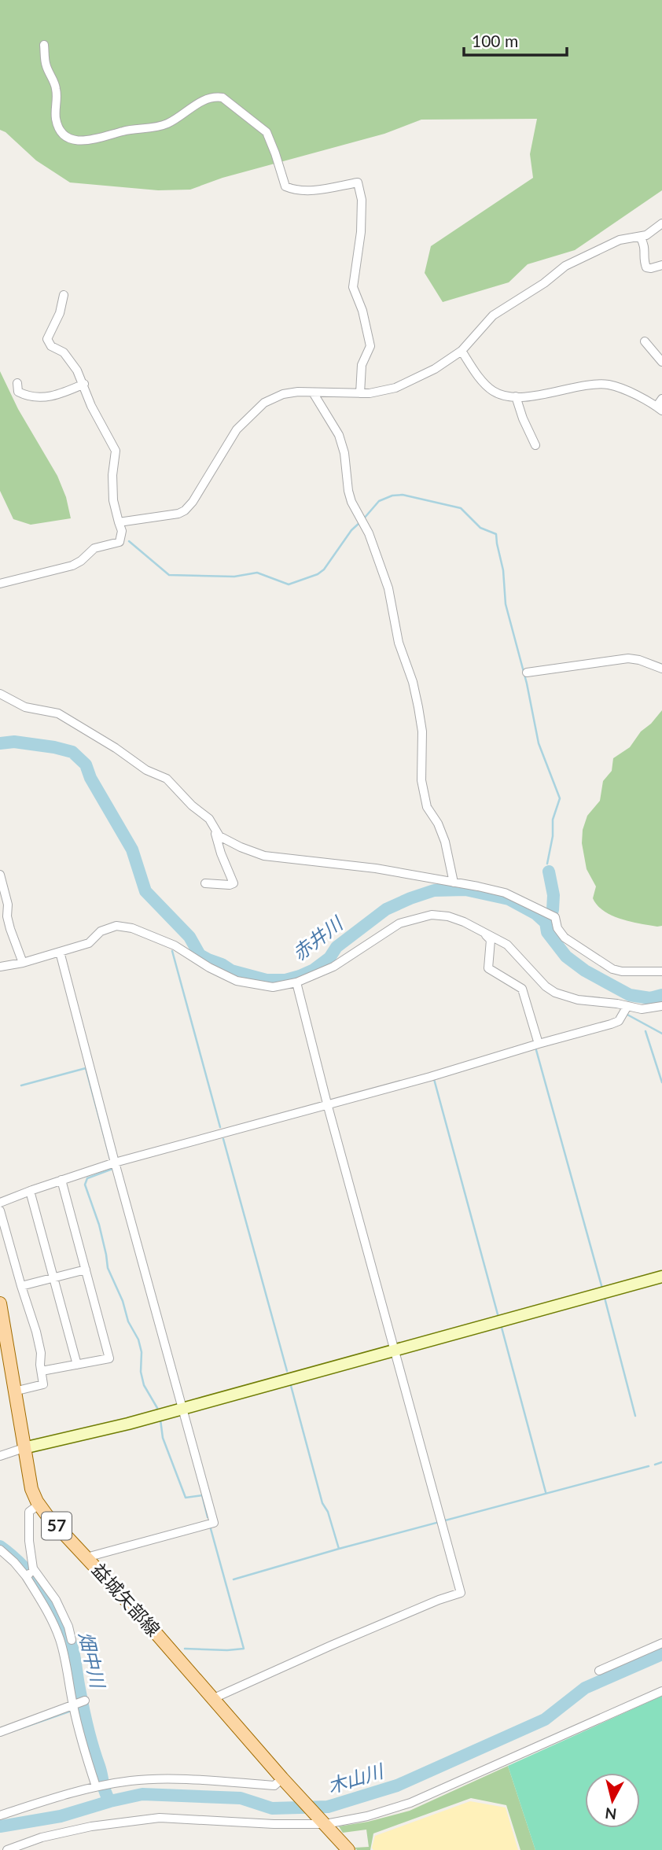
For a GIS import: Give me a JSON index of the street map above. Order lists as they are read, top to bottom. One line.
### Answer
{"streets":{"main road":["57","益城矢部線"]},"water":["赤井川","畑中川","木山川"],"scale_bar":"100 m","north":"bottom"}
